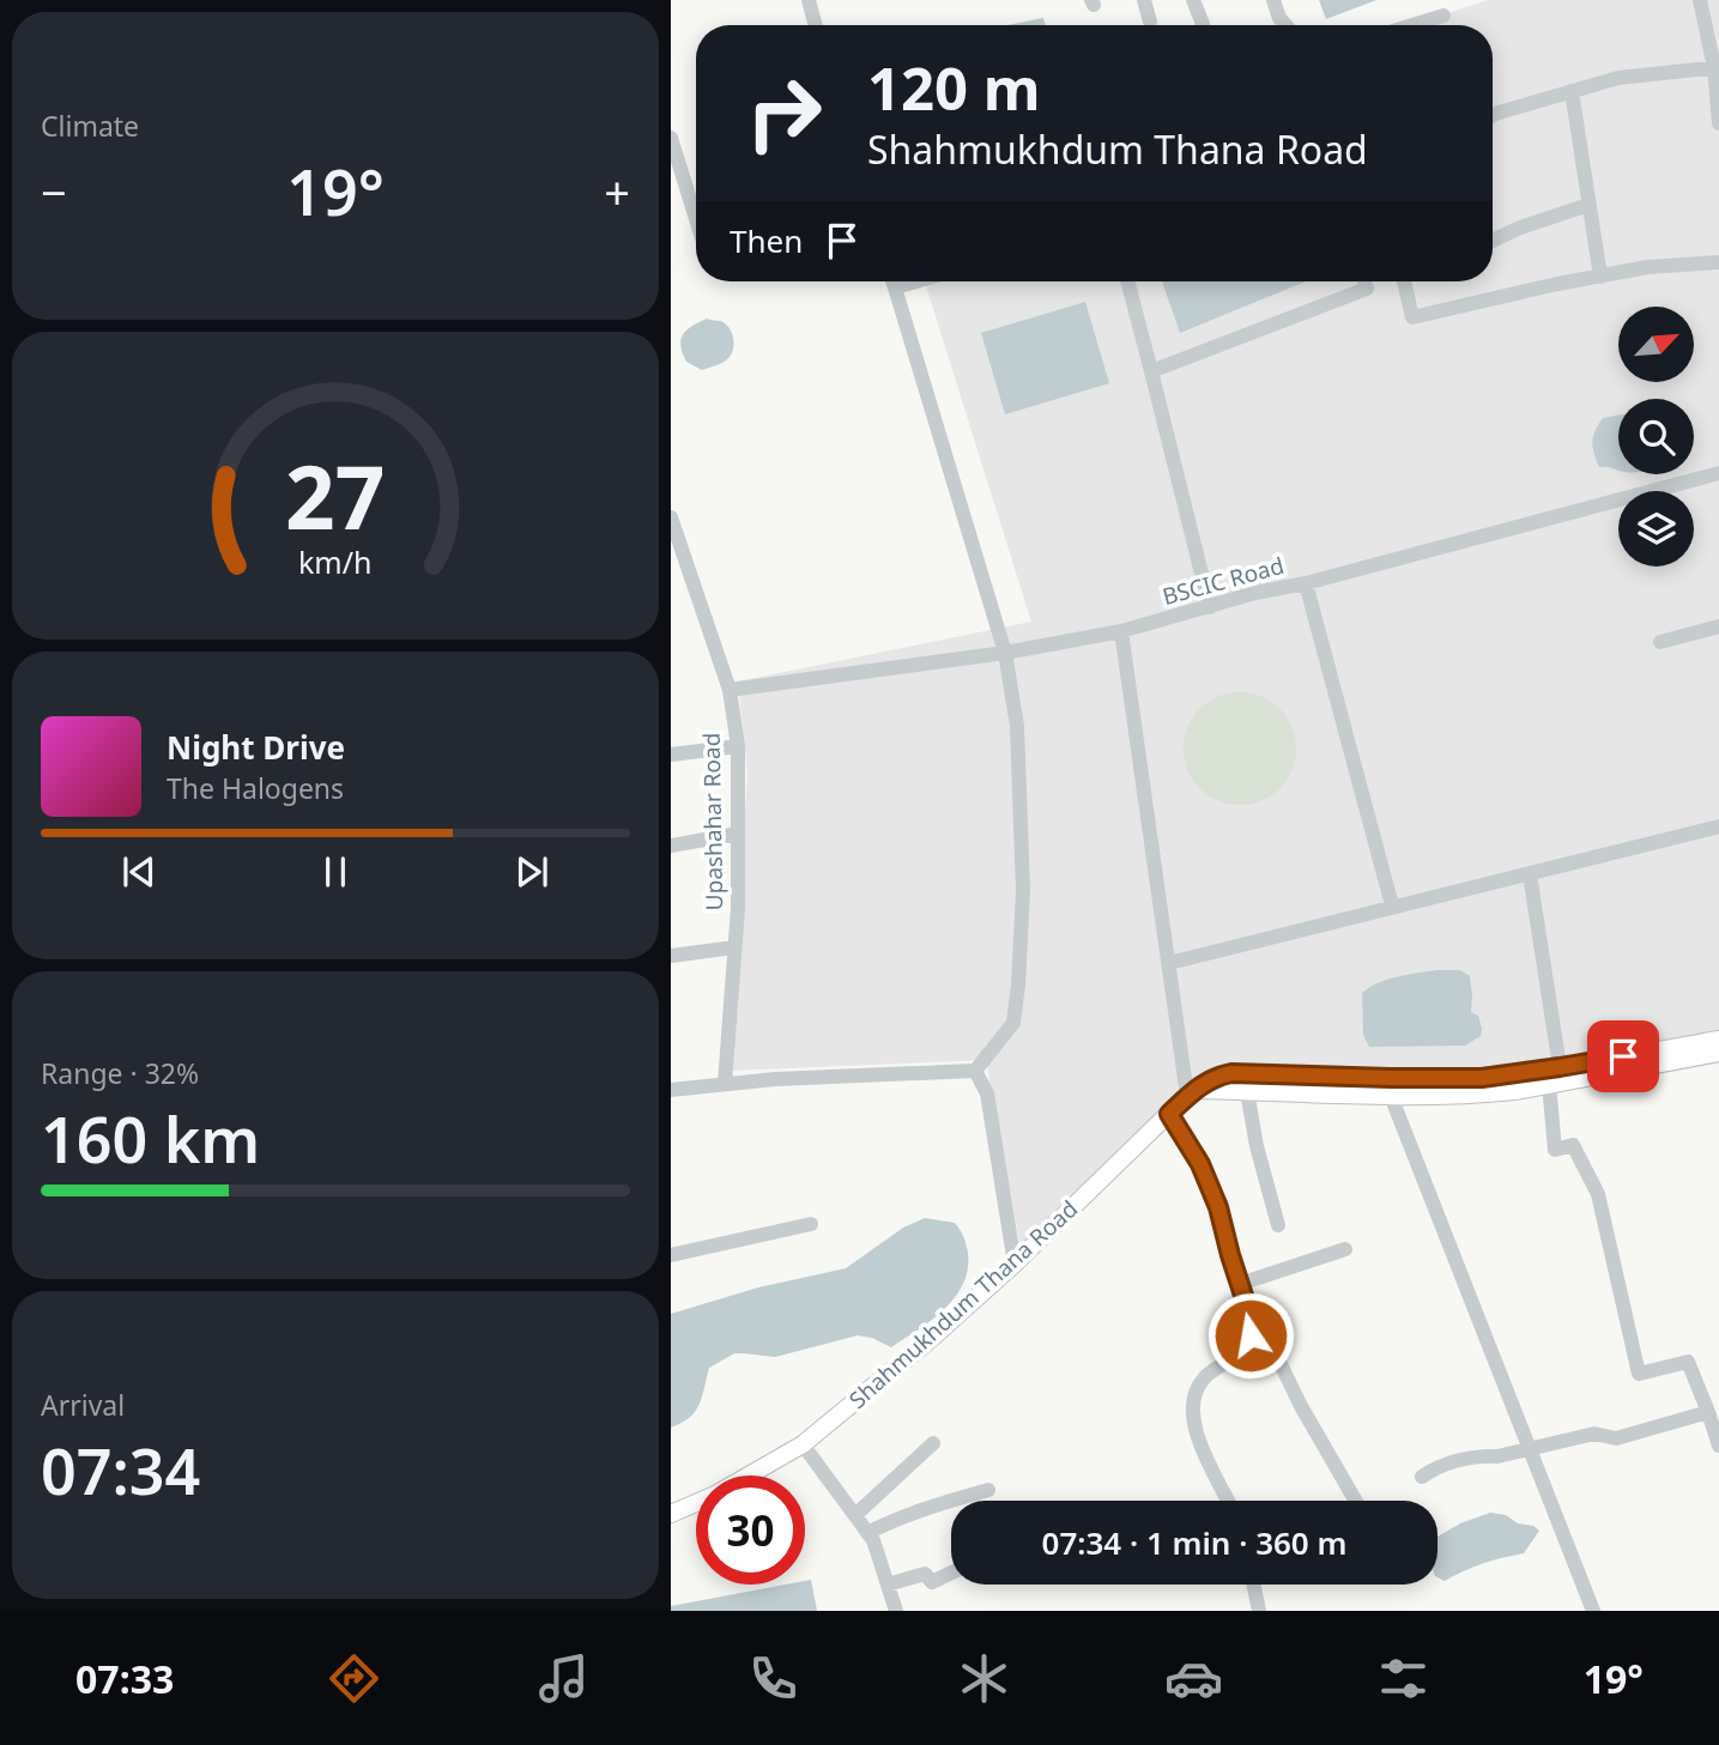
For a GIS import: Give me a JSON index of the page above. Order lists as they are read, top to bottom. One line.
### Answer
{"streets":{"main road":["Shahmukhdum Thana Road"],"street":["BSCIC Road","Upashahar Road"]},"crossings":[["BSCIC Road","Upashahar Road"]],"north":"top right","page":{"tile":["Climate",["Range · 32%","160 km"],["Arrival","07:34"]],"turn":["120 m","Shahmukhdum Thana Road"],"heat":["−","19°","+"],"then":"Then","song":["Night Drive","The Halogens"],"limit":"30","trip":"07:34 · 1 min · 360 m","tabs":["07:33","19°"],"gauge":["27","km/h"]}}
